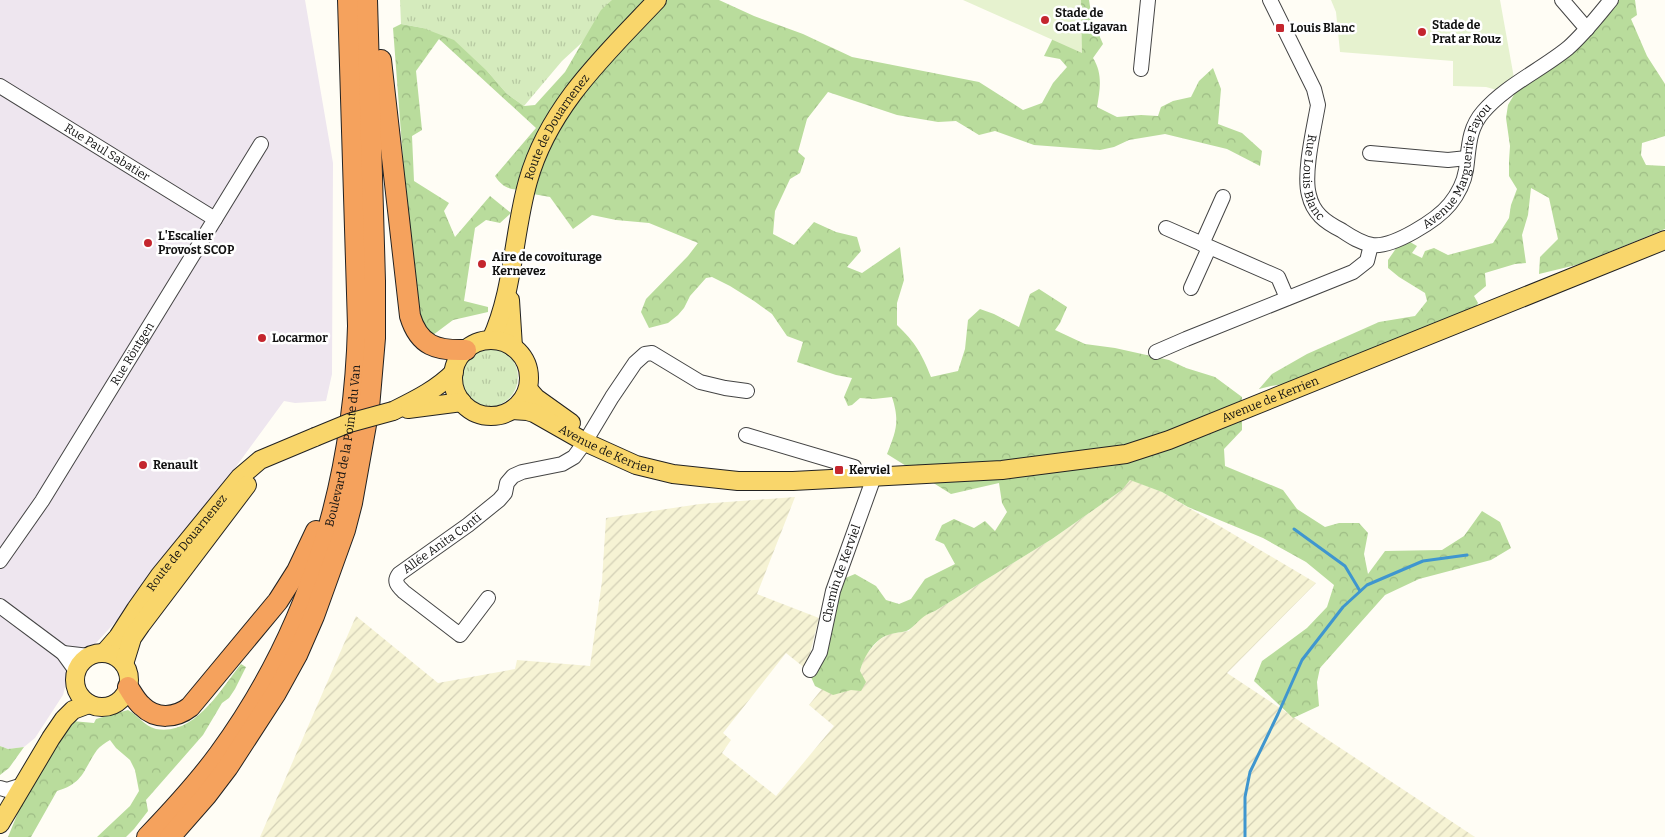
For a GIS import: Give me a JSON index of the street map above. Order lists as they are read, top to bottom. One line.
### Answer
{"streets":{"highway":["Boulevard de la Pointe du Van"],"main road":["Route de Douarnenez","Avenue de Kerrien"],"street":["Rue Paul Sabatier","Avenue Marguerite Fayou","Rue Louis Blanc","Rue Röntgen","Allée Anita Conti","Chemin de Kerviel"]},"crossings":[["Route de Douarnenez","Avenue de Kerrien"],["Rue Paul Sabatier","Rue Röntgen"],["Avenue Marguerite Fayou","Rue Louis Blanc"],["Avenue de Kerrien","Allée Anita Conti"],["Avenue de Kerrien","Chemin de Kerviel"]],"places":{"other":["Stade de Coat Ligavan","Stade de Prat ar Rouz","L'Escalier Provost SCOP","Aire de covoiturage Kernevez","Locarmor","Renault"],"transit":["Louis Blanc","Kerviel"]}}
